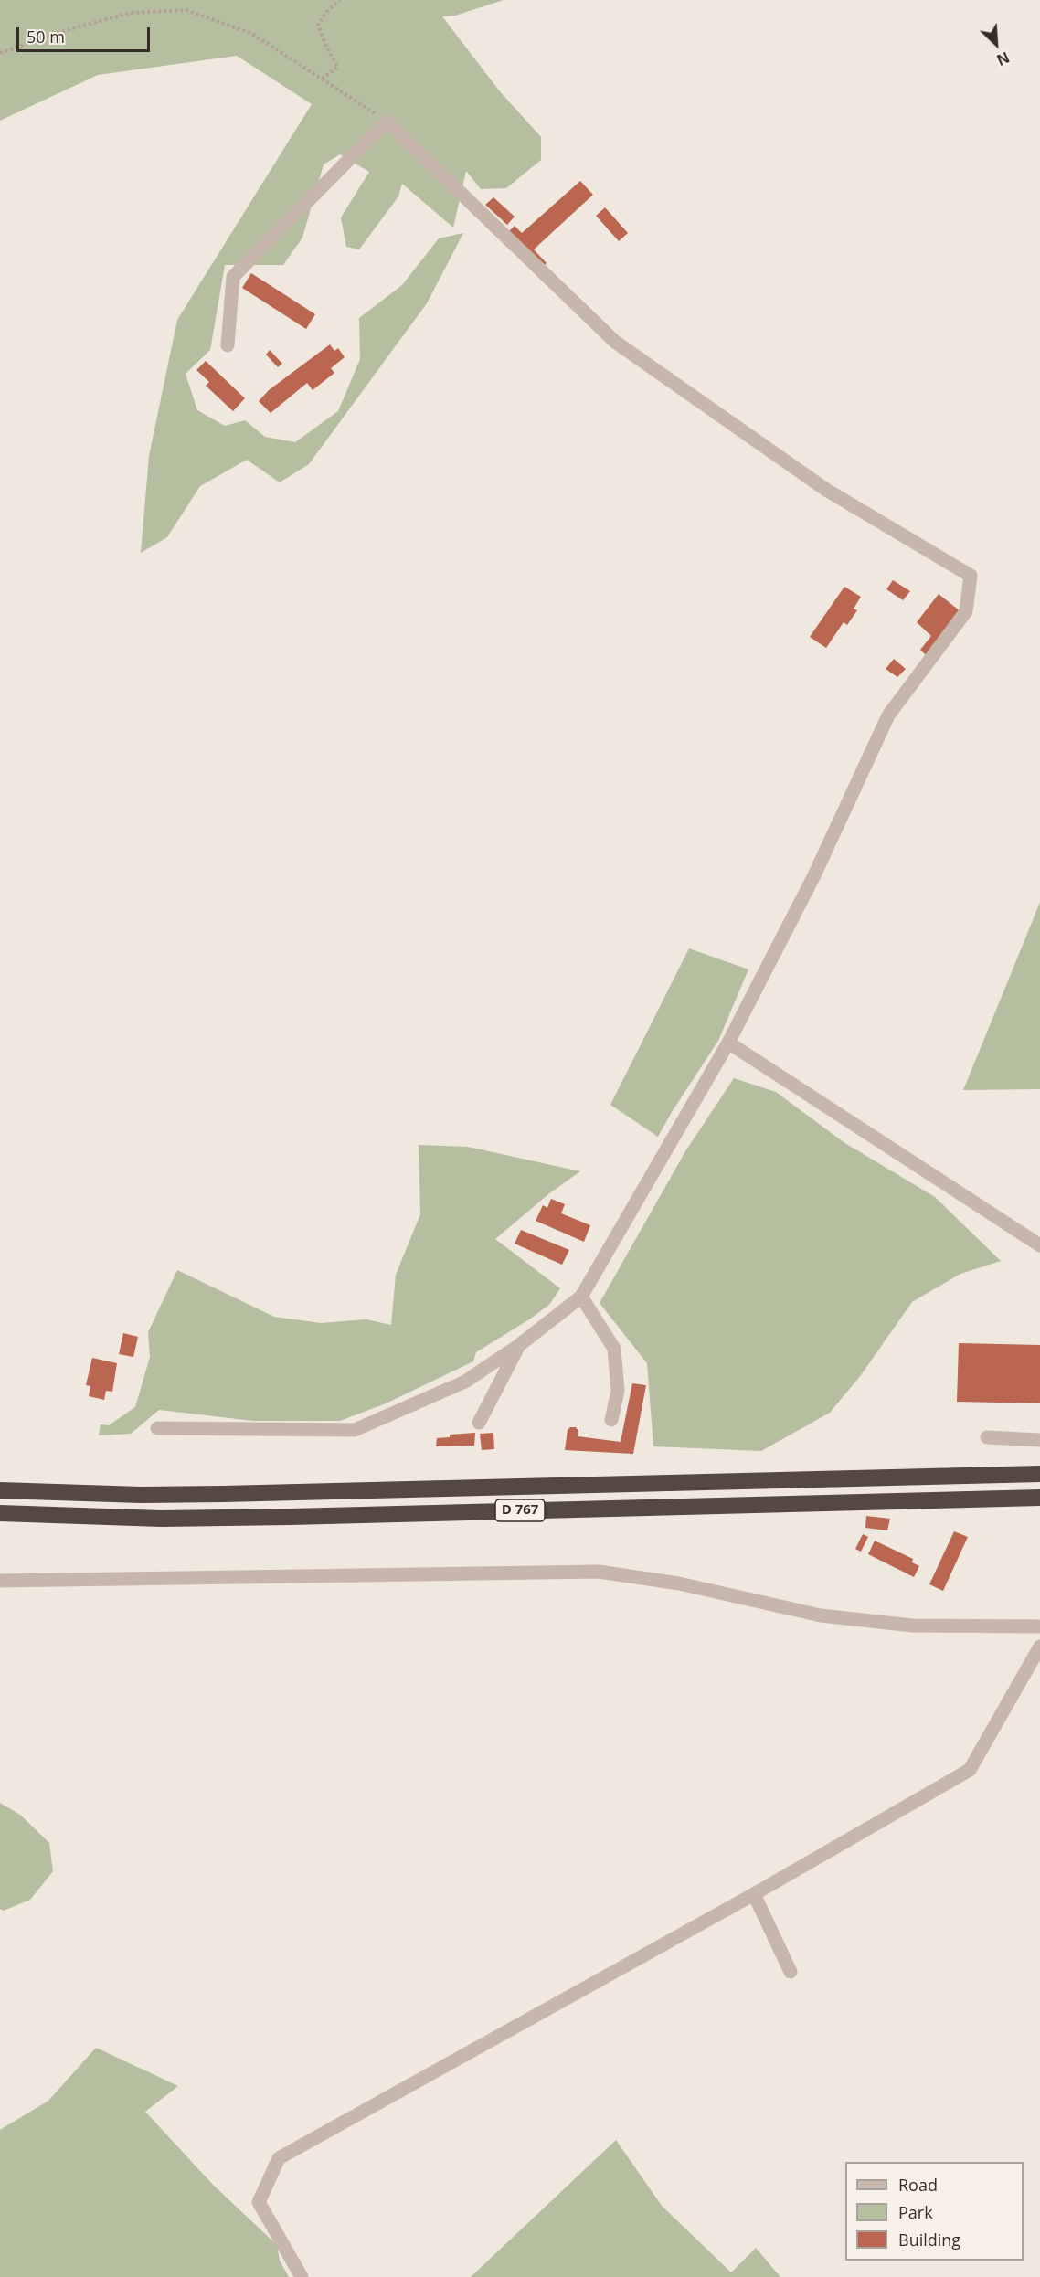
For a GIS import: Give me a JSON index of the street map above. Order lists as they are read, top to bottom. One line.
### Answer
{"streets":{"highway":["D 767"]},"legend":["Road","Park","Building"],"scale_bar":"50 m","north":"bottom right"}
